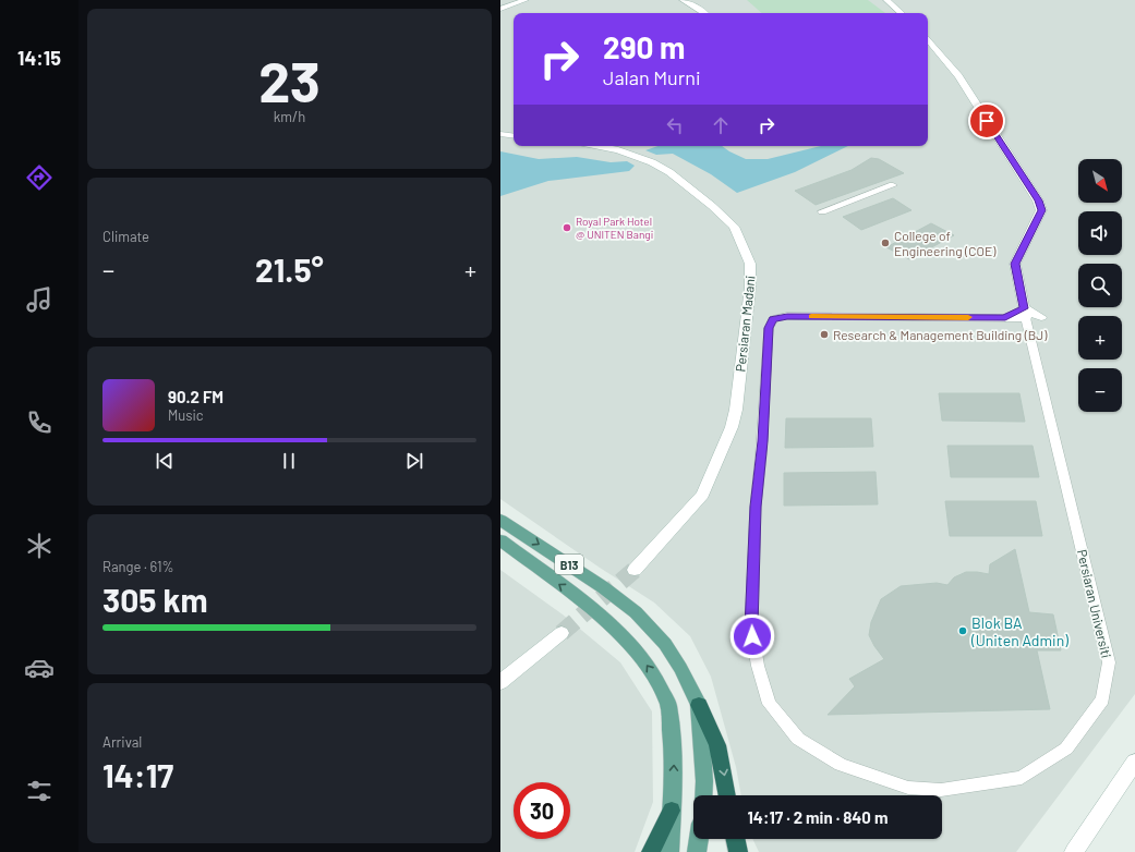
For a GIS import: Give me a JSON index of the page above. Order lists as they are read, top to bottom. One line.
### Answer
{"streets":{"main road":["B13"],"street":["Persiaran Madani","Persiaran Universiti"]},"places":["Royal Park Hotel @ UNITEN Bangi","College of Engineering (COE)","Research & Management Building (BJ)","Blok BA (Uniten Admin)"],"north":"bottom right","page":{"tabs":"14:15","tile":[["23","km/h"],"Climate",["Range · 61%","305 km"],["Arrival","14:17"]],"turn":["290 m","Jalan Murni"],"map_buttons":["+","−"],"heat":["−","21.5°","+"],"song":["90.2 FM","Music"],"limit":"30","trip":"14:17 · 2 min · 840 m"}}
